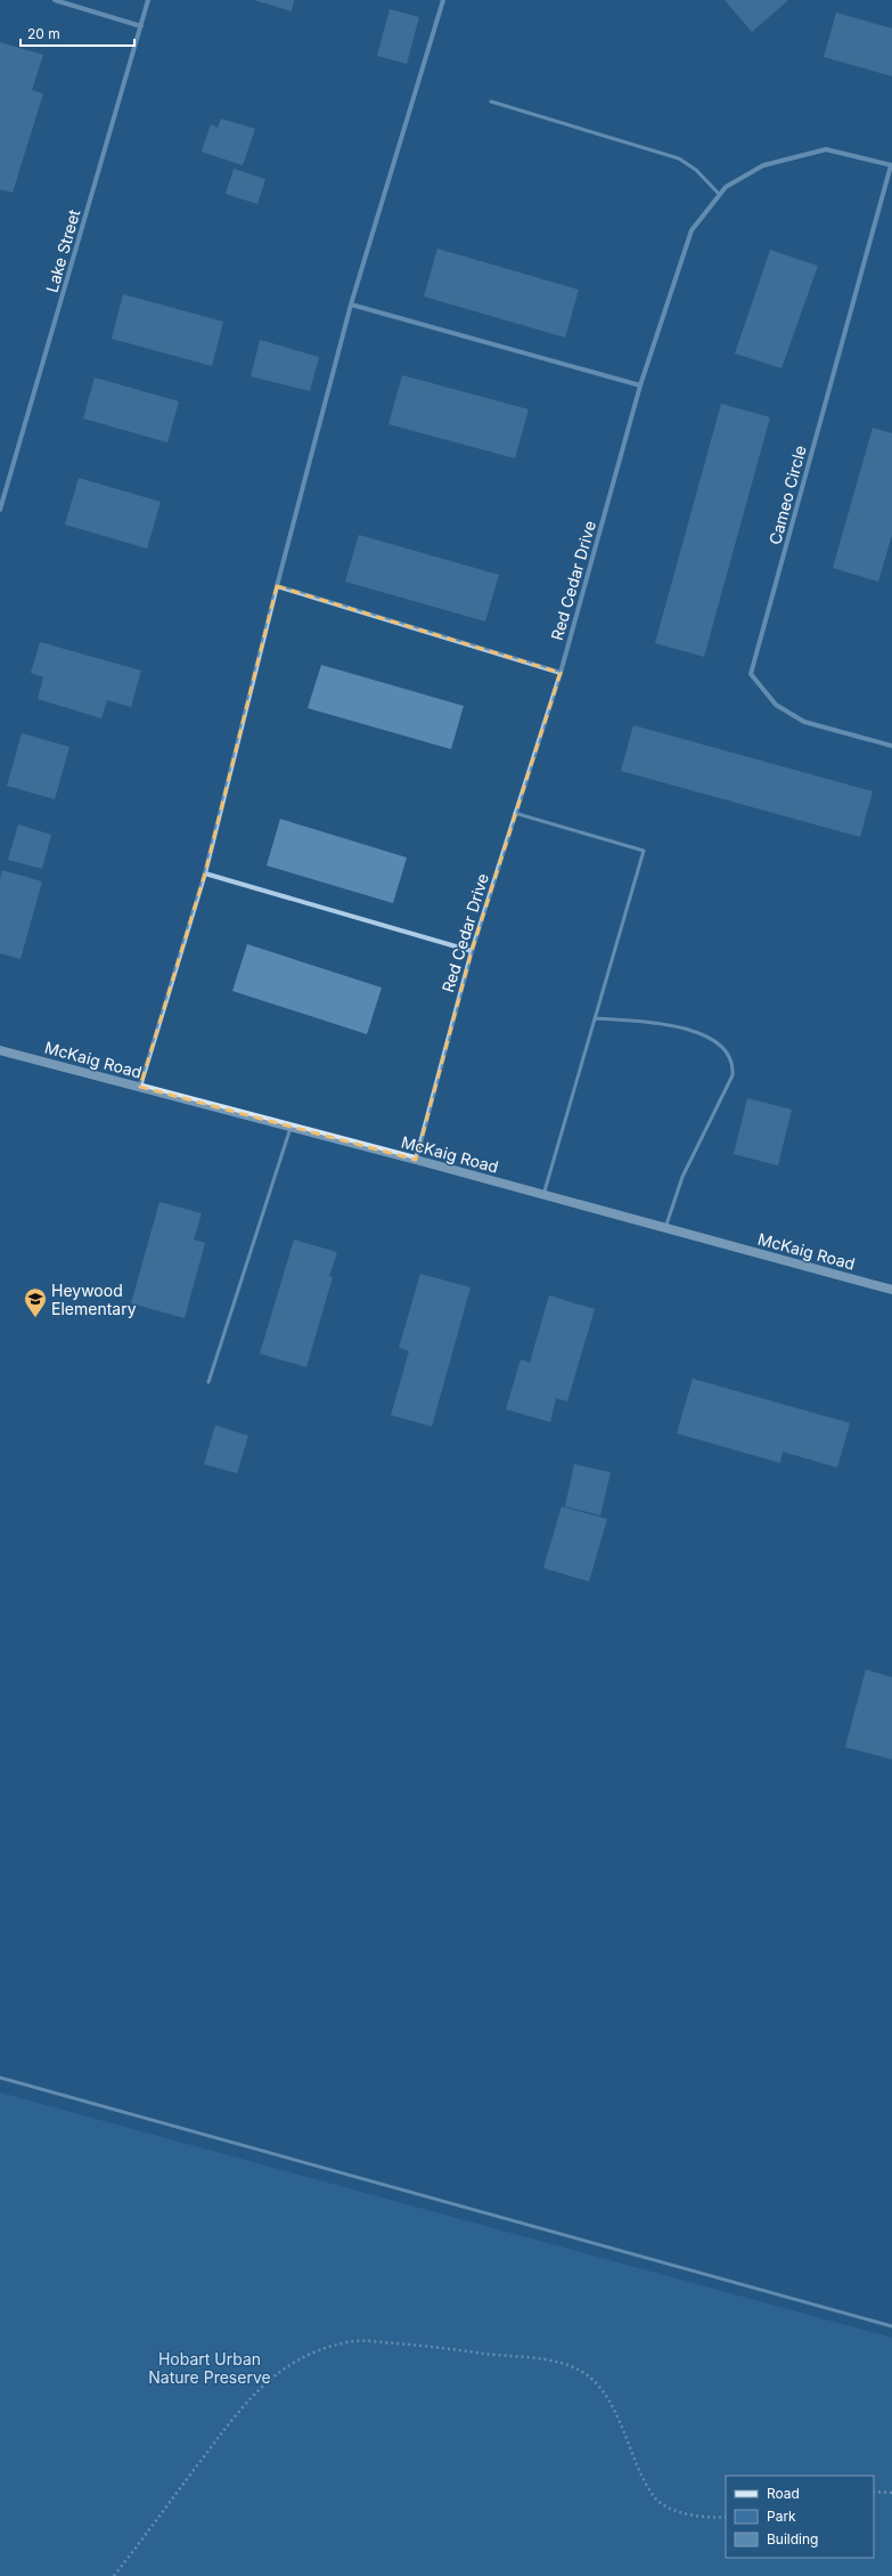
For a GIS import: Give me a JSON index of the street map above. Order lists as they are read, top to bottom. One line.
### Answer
{"streets":{"street":["Lake Street","Cameo Circle","Red Cedar Drive","McKaig Road"]},"crossings":[["Cameo Circle","Red Cedar Drive"],["Red Cedar Drive","McKaig Road"]],"parks":["Hobart Urban Nature Preserve"],"places":{"school or university":["Heywood Elementary"]},"legend":["Road","Park","Building"],"scale_bar":"20 m"}
